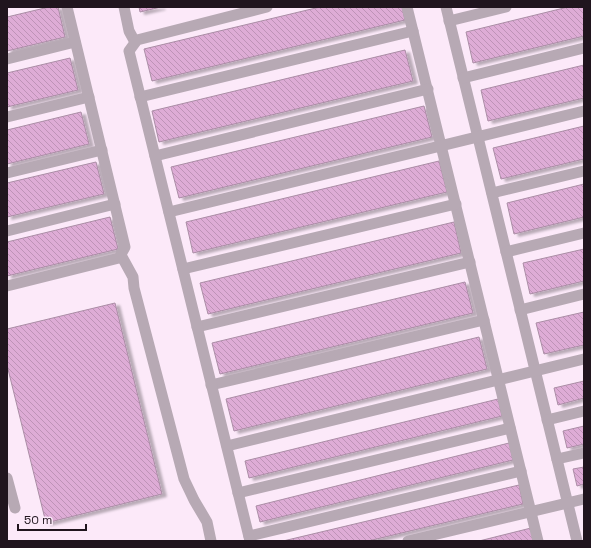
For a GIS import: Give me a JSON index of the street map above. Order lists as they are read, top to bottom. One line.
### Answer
{"scale_bar":"50 m"}
